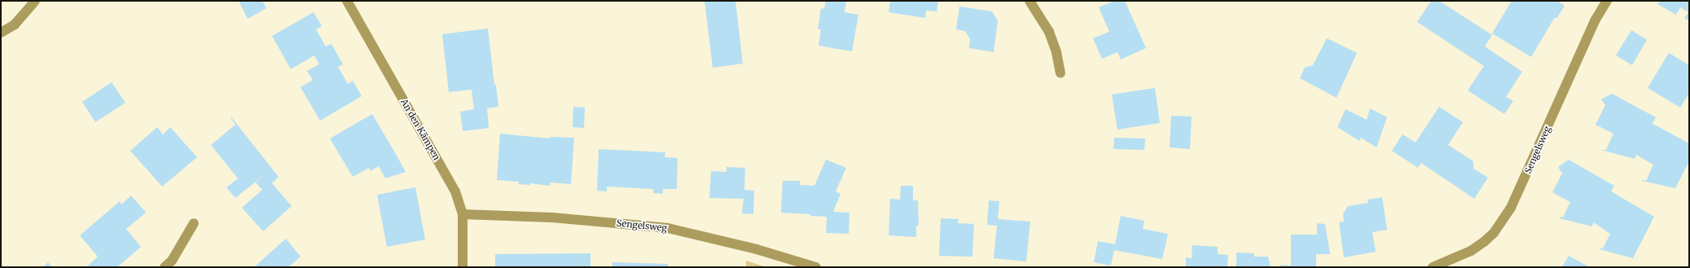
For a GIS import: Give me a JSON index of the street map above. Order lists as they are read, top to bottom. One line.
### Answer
{"streets":{"street":["An den Kämpen","Sengelsweg"]},"crossings":[["An den Kämpen","Sengelsweg"]]}
